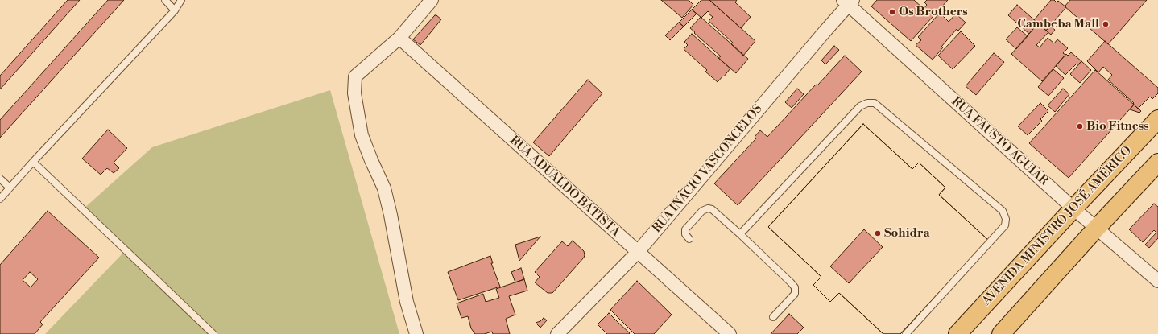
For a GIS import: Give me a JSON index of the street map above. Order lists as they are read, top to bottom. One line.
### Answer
{"streets":{"main road":["AVENIDA MINISTRO JOSÉ AMÉRICO"],"street":["RUA FAUSTO AGUIAR","RUA INÁCIO VASCONCELOS","RUA ADUALDO BATISTA"]},"crossings":[["RUA FAUSTO AGUIAR","RUA INÁCIO VASCONCELOS"],["RUA FAUSTO AGUIAR","AVENIDA MINISTRO JOSÉ AMÉRICO"],["RUA INÁCIO VASCONCELOS","RUA ADUALDO BATISTA"]],"places":["Os Brothers","Cambeba Mall","Bio Fitness","Sohidra"]}
